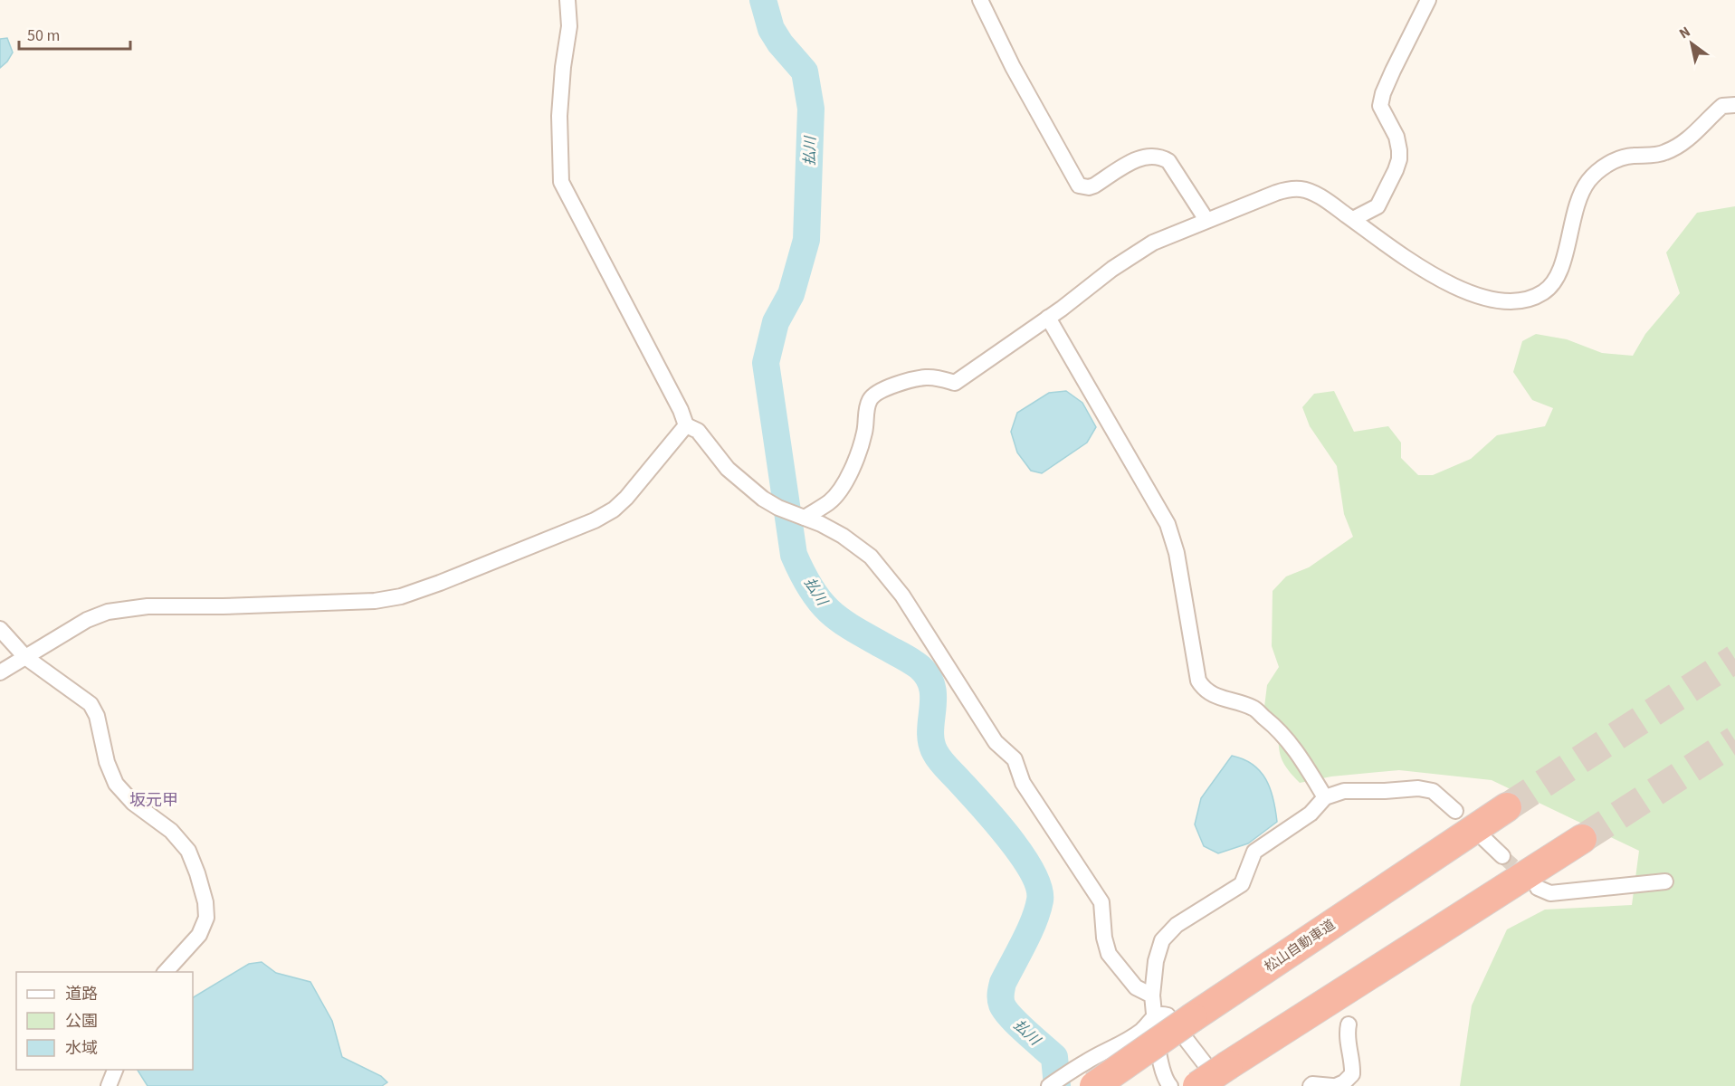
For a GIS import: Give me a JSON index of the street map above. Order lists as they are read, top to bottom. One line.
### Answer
{"streets":{"highway":["松山自動車道"]},"districts":["坂元甲"],"water":["払川"],"legend":["道路","公園","水域"],"scale_bar":"50 m","north":"top left"}
